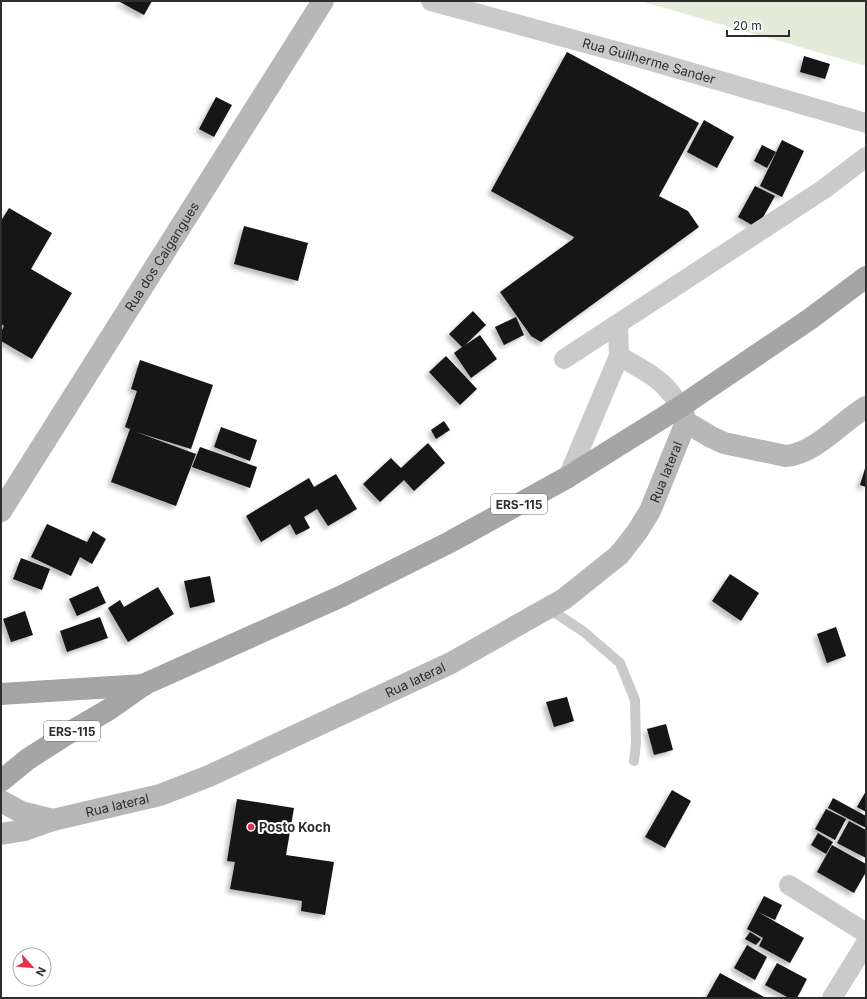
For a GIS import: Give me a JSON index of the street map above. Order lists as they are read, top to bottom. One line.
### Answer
{"streets":{"main road":["ERS-115"],"street":["Rua Guilherme Sander","Rua dos Caigangues","Rua lateral"]},"crossings":[["Rua lateral","ERS-115"]],"places":["Posto Koch"],"scale_bar":"20 m","north":"bottom right"}
